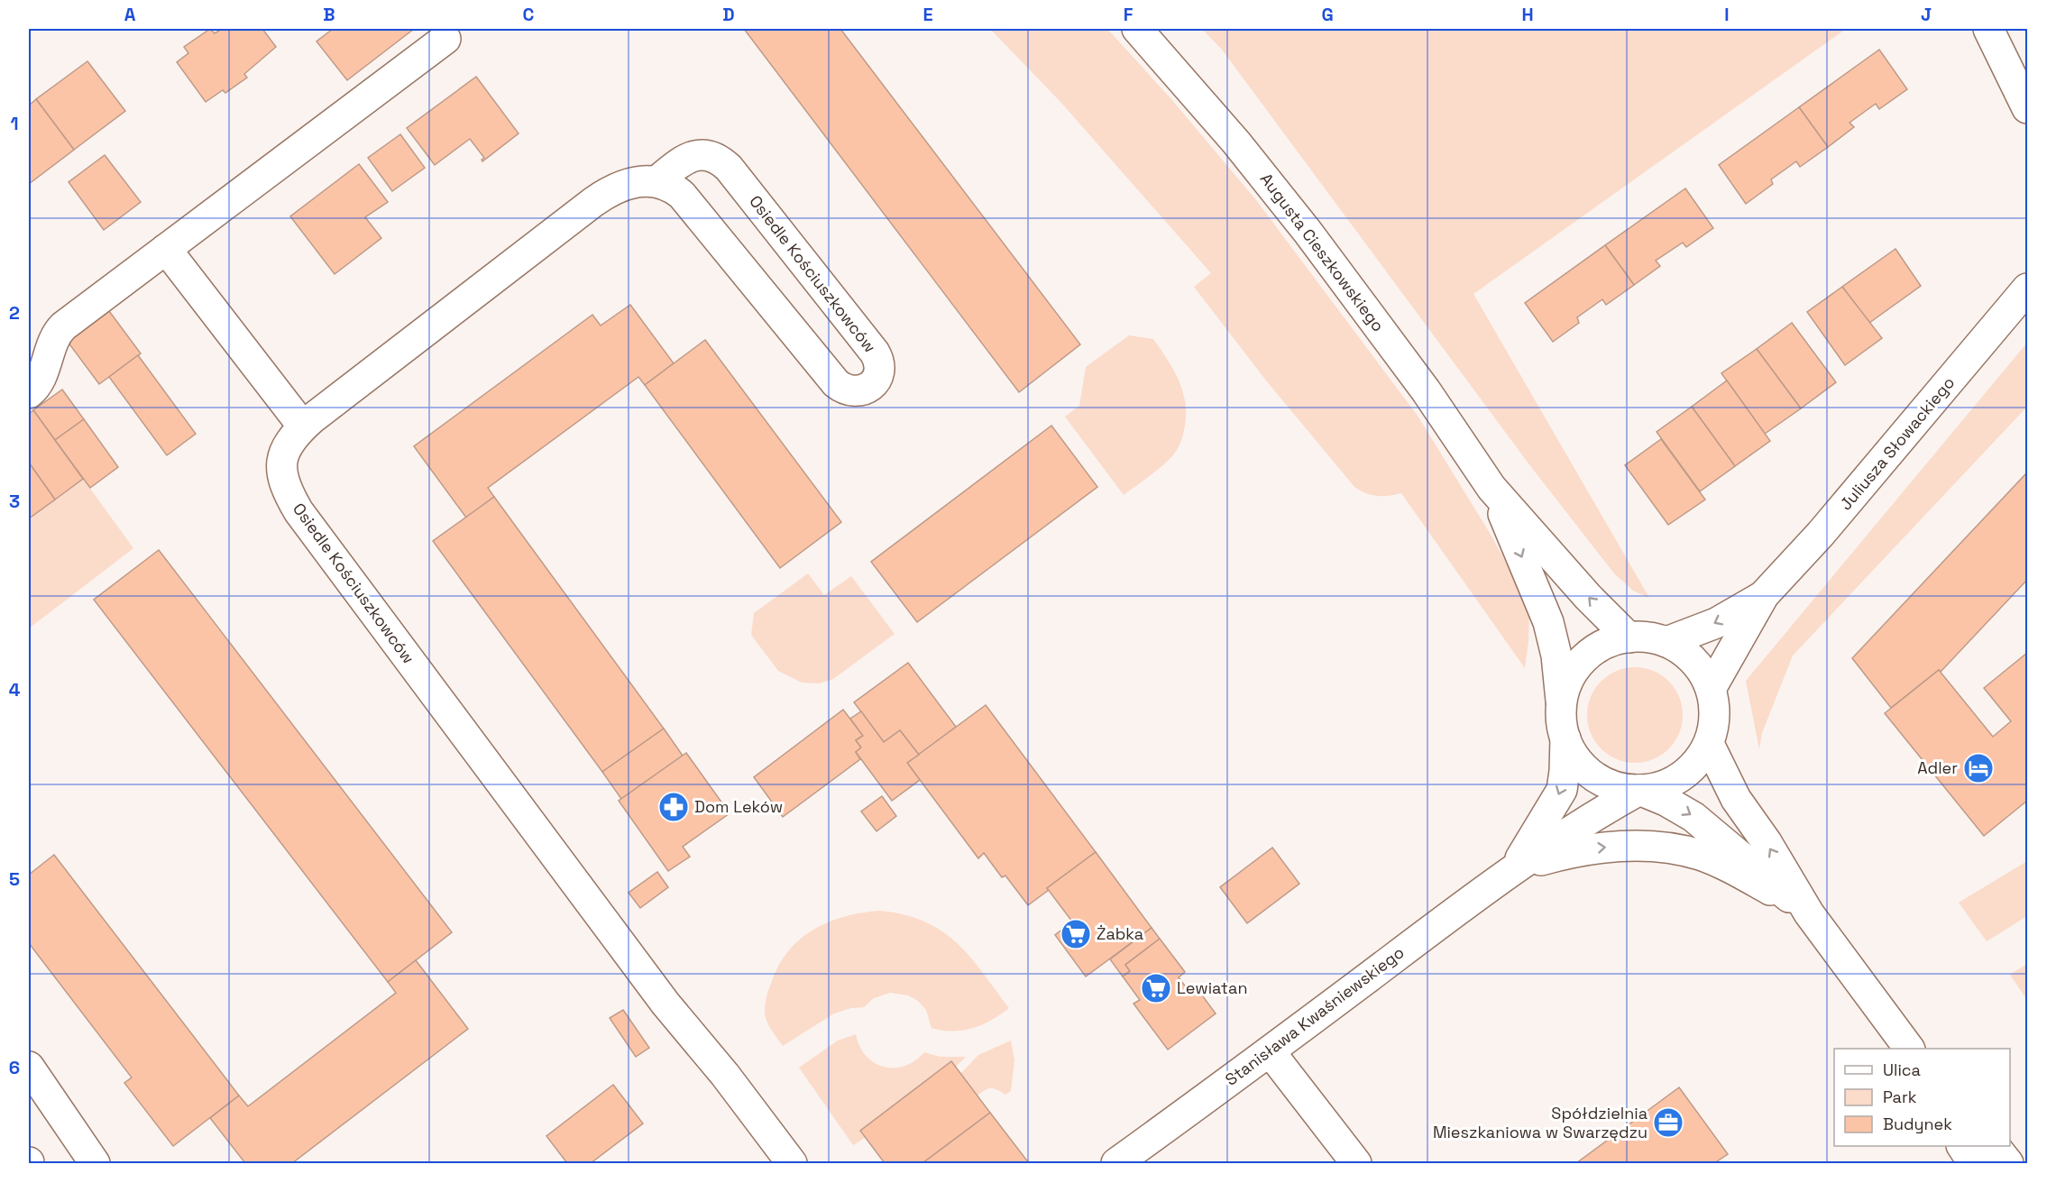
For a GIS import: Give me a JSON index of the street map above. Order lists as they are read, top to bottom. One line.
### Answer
{"streets":{"street":["Augusta Cieszkowskiego","Osiedle Kościuszkowców","Juliusza Słowackiego","Stanisława Kwaśniewskiego"]},"crossings":[["Augusta Cieszkowskiego","Juliusza Słowackiego"],["Augusta Cieszkowskiego","Stanisława Kwaśniewskiego"],["Juliusza Słowackiego","Stanisława Kwaśniewskiego"]],"places":{"hotel":["Adler"],"pharmacy":["Dom Leków"],"supermarket":["Żabka","Lewiatan"],"office":["Spółdzielnia Mieszkaniowa w Swarzędzu"]},"legend":["Ulica","Park","Budynek"],"grid":{"columns":["A","B","C","D","E","F","G","H","I","J"],"rows":["1","2","3","4","5","6"]}}
